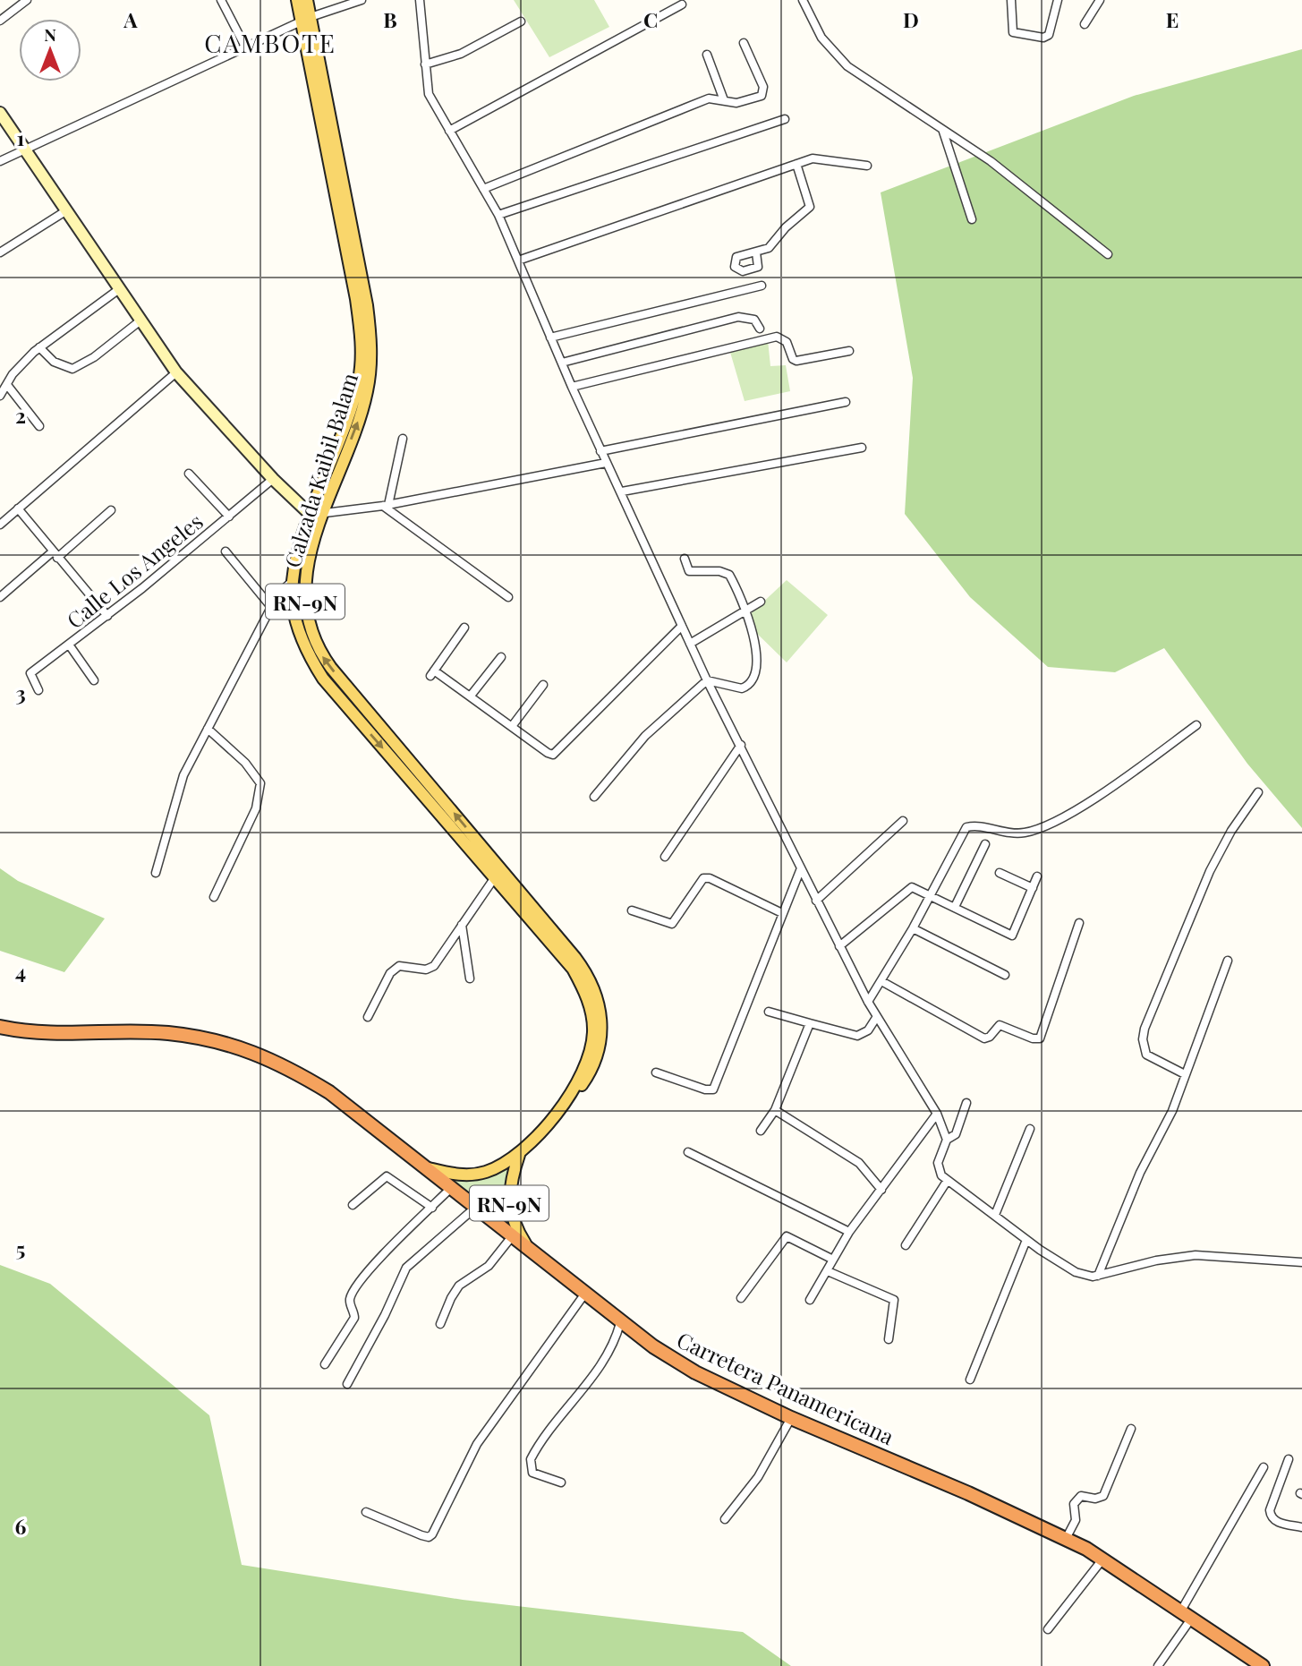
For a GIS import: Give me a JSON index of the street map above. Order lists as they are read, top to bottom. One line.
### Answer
{"streets":{"highway":["Carretera Panamericana"],"main road":["Calzada Kaibil Balam","RN-9N"],"street":["Calle Los Angeles"]},"crossings":[["Calzada Kaibil Balam","Carretera Panamericana"]],"districts":["CAMBOTE"],"north":"top","grid":{"columns":["A","B","C","D","E"],"rows":["1","2","3","4","5","6"]}}
